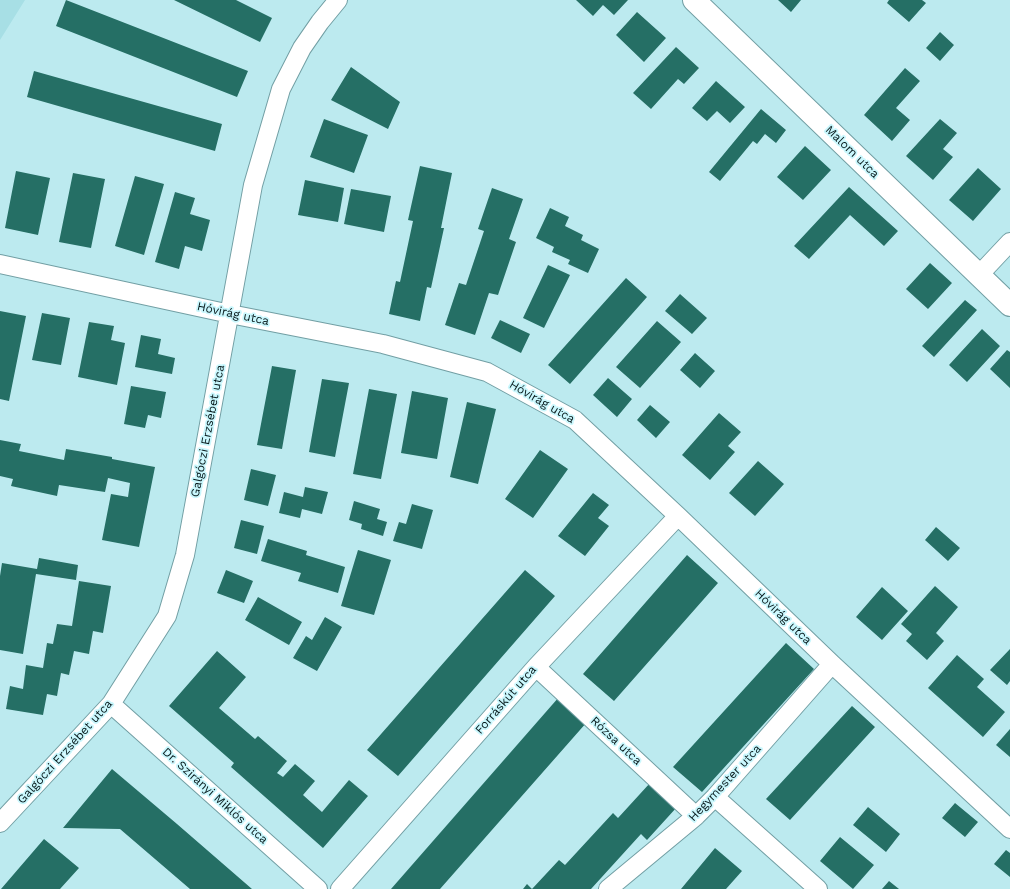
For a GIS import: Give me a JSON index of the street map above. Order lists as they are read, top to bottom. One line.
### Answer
{"streets":{"main road":["Malom utca"],"street":["Hóvirág utca","Galgóczi Erzsébet utca","Forráskút utca","Rózsa utca","Hegymester utca","Dr. Szirányi Miklós utca"]},"crossings":[["Hóvirág utca","Galgóczi Erzsébet utca"],["Hóvirág utca","Forráskút utca"],["Hóvirág utca","Hegymester utca"],["Galgóczi Erzsébet utca","Dr. Szirányi Miklós utca"],["Forráskút utca","Rózsa utca"],["Rózsa utca","Hegymester utca"]]}
